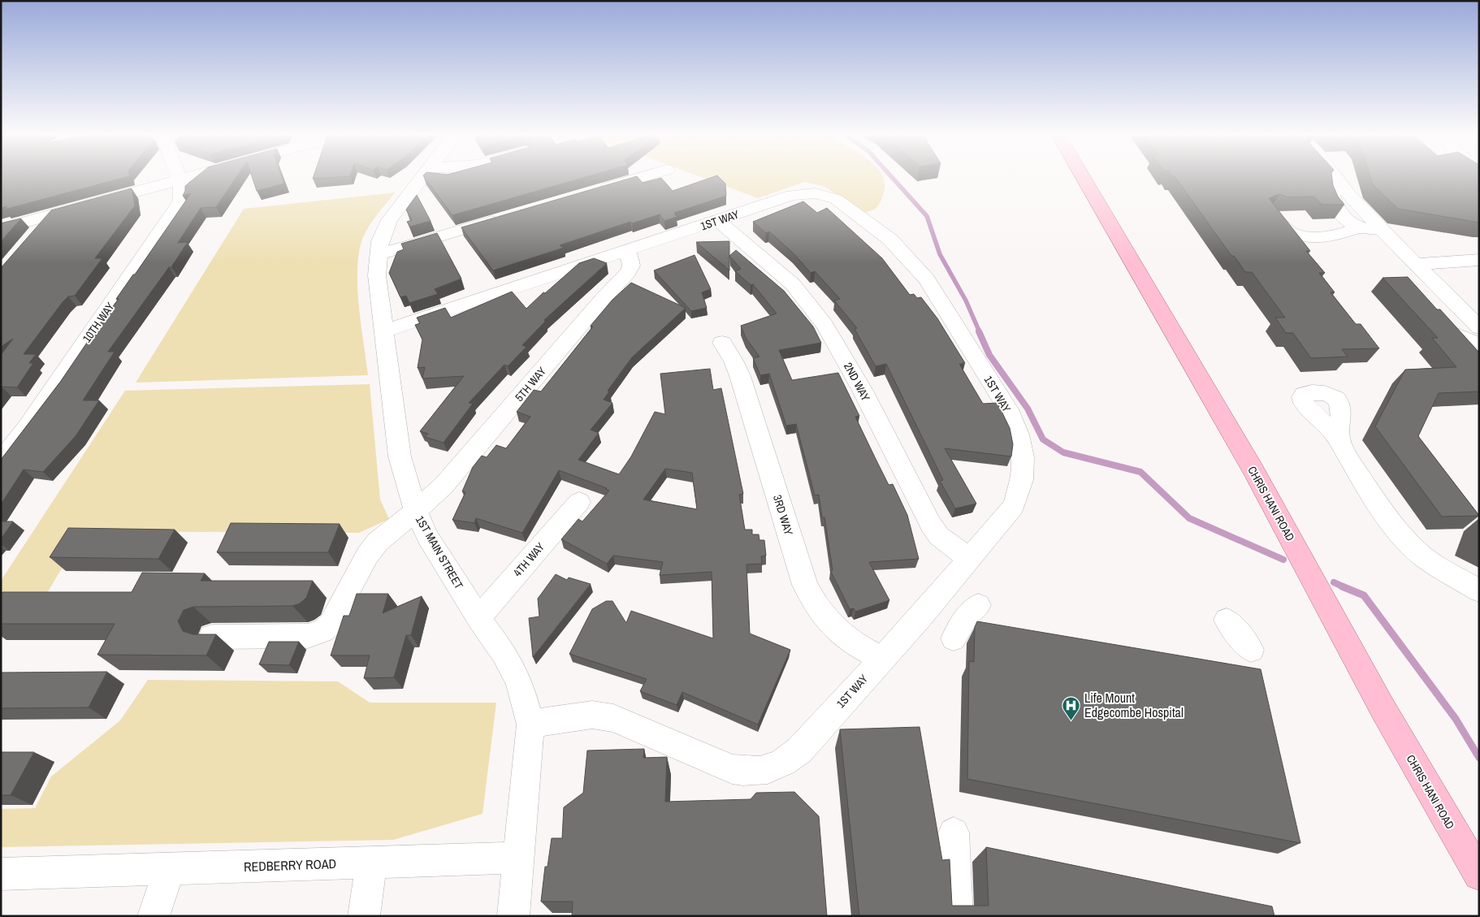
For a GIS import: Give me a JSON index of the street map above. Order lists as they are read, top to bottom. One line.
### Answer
{"streets":{"main road":["CHRIS HANI ROAD"],"street":["1ST WAY","10TH WAY","2ND WAY","5TH WAY","3RD WAY","1ST MAIN STREET","4TH WAY","REDBERRY ROAD"]},"crossings":[["1ST WAY","2ND WAY"],["1ST WAY","5TH WAY"],["1ST WAY","3RD WAY"],["1ST WAY","1ST MAIN STREET"],["5TH WAY","1ST MAIN STREET"],["1ST MAIN STREET","4TH WAY"],["1ST MAIN STREET","REDBERRY ROAD"]],"places":{"hospital":["Life Mount Edgecombe Hospital"]}}
